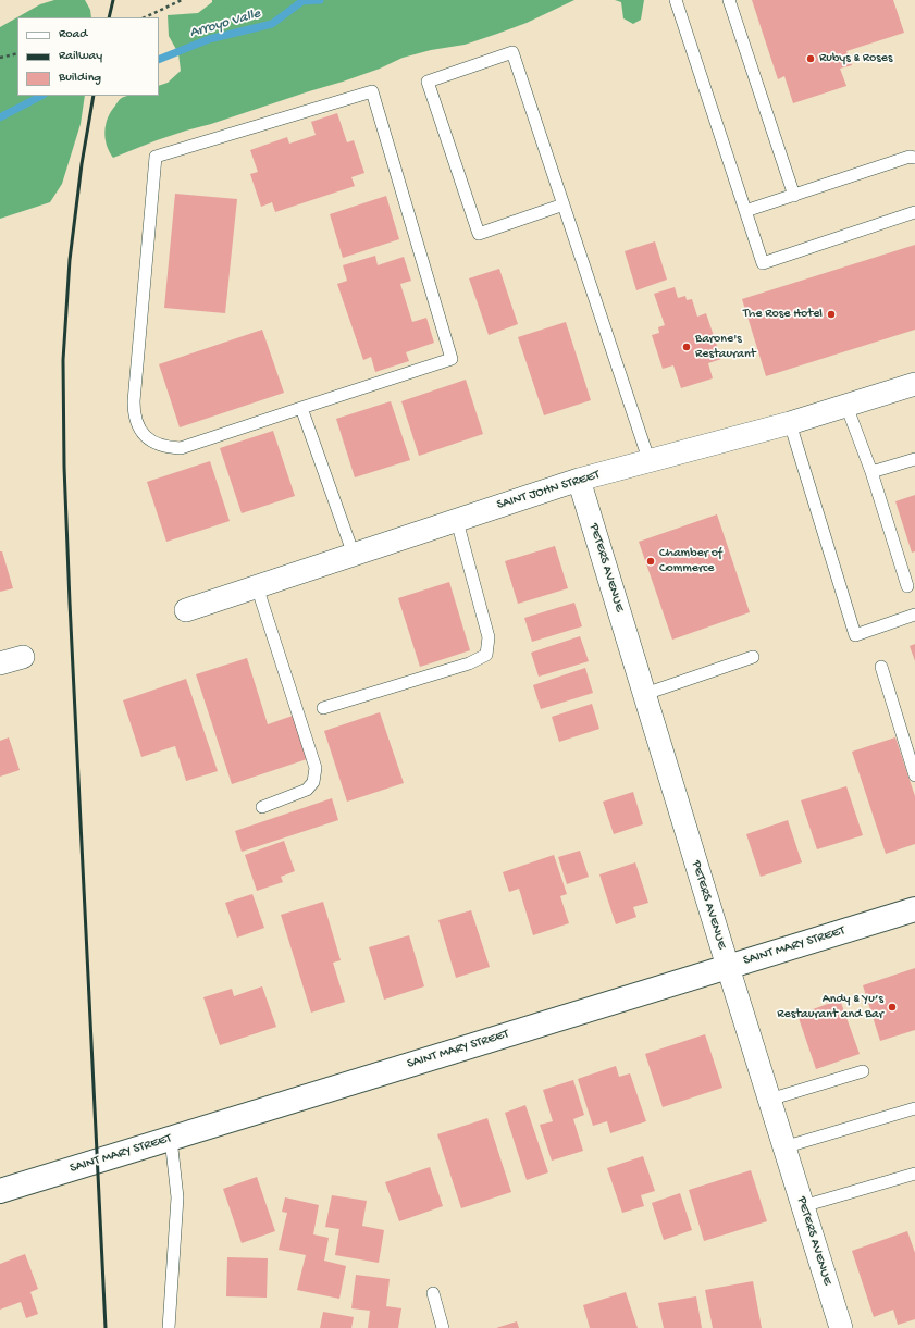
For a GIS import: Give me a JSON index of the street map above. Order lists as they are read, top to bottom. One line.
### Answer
{"streets":{"street":["SAINT JOHN STREET","PETERS AVENUE","SAINT MARY STREET"]},"crossings":[["SAINT JOHN STREET","PETERS AVENUE"],["PETERS AVENUE","SAINT MARY STREET"]],"water":["Arroyo Valle"],"places":["Rubys & Roses","The Rose Hotel","Barone's Restaurant","Chamber of Commerce","Andy & Yu’s Restaurant and Bar"],"legend":["Road","Railway","Building"]}
